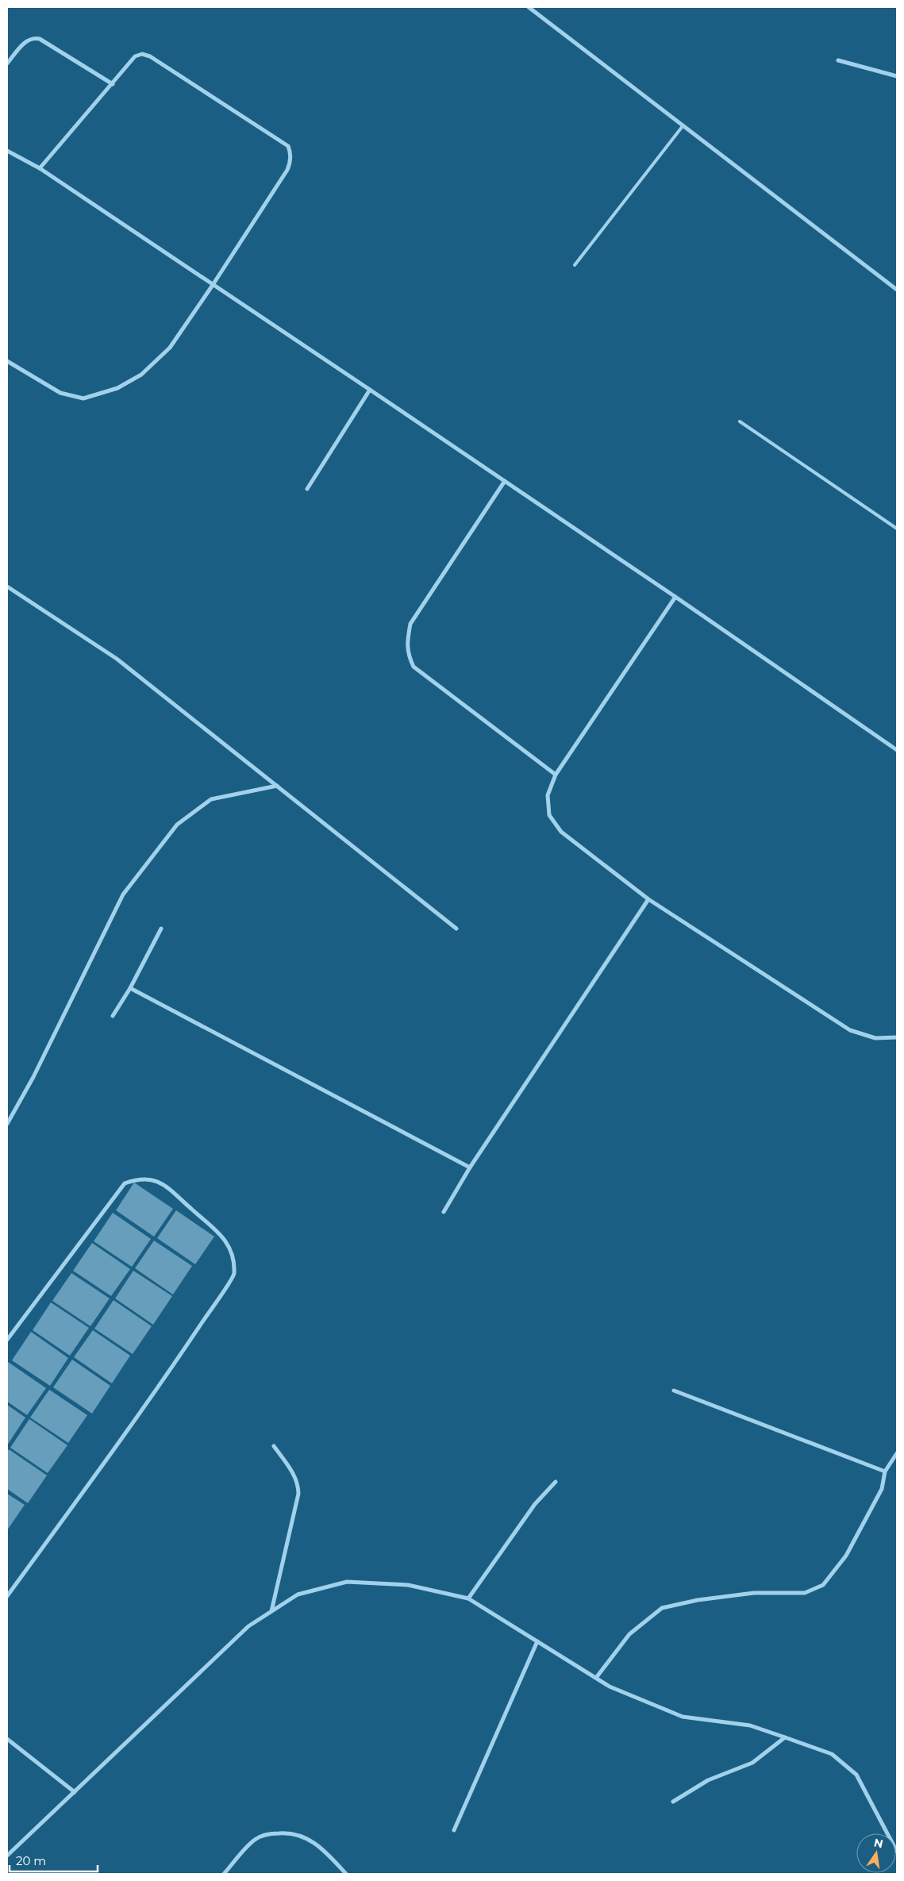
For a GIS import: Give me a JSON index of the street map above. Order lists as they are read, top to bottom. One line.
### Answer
{"scale_bar":"20 m","north":"top"}
